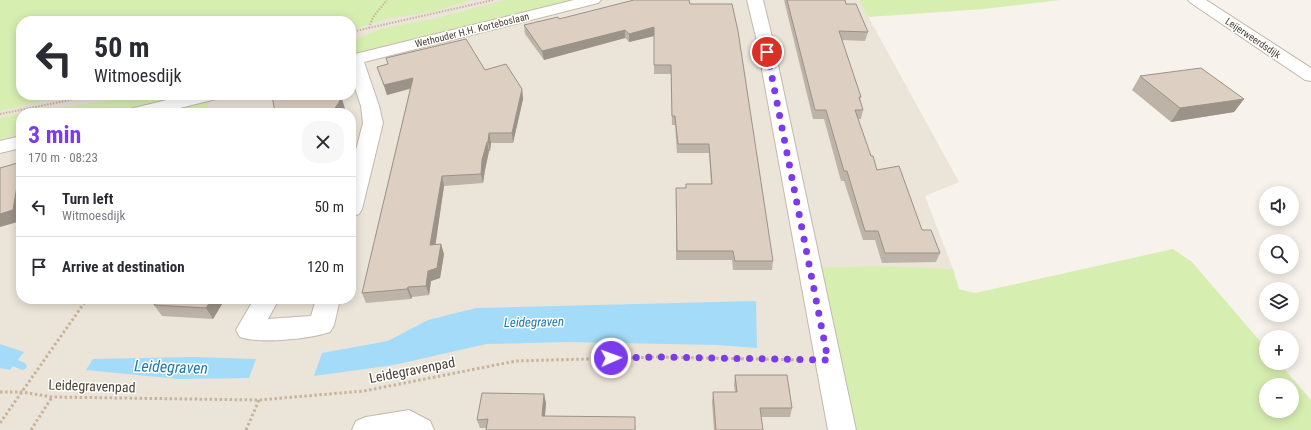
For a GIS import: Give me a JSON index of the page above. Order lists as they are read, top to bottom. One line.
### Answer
{"streets":{"street":["Wethouder H.H. Korteboslaan","Leijerweerdsdijk"],"path":["Leidegravenpad"]},"water":["Leidegraven"],"page":{"turn":["50 m","Witmoesdijk"],"heading":["3 min","170 m · 08:23"],"list":[{"name":"Turn left","note":"Witmoesdijk","value":"50 m"},{"name":"Arrive at destination","value":"120 m"}],"map_buttons":["+","−"]}}
